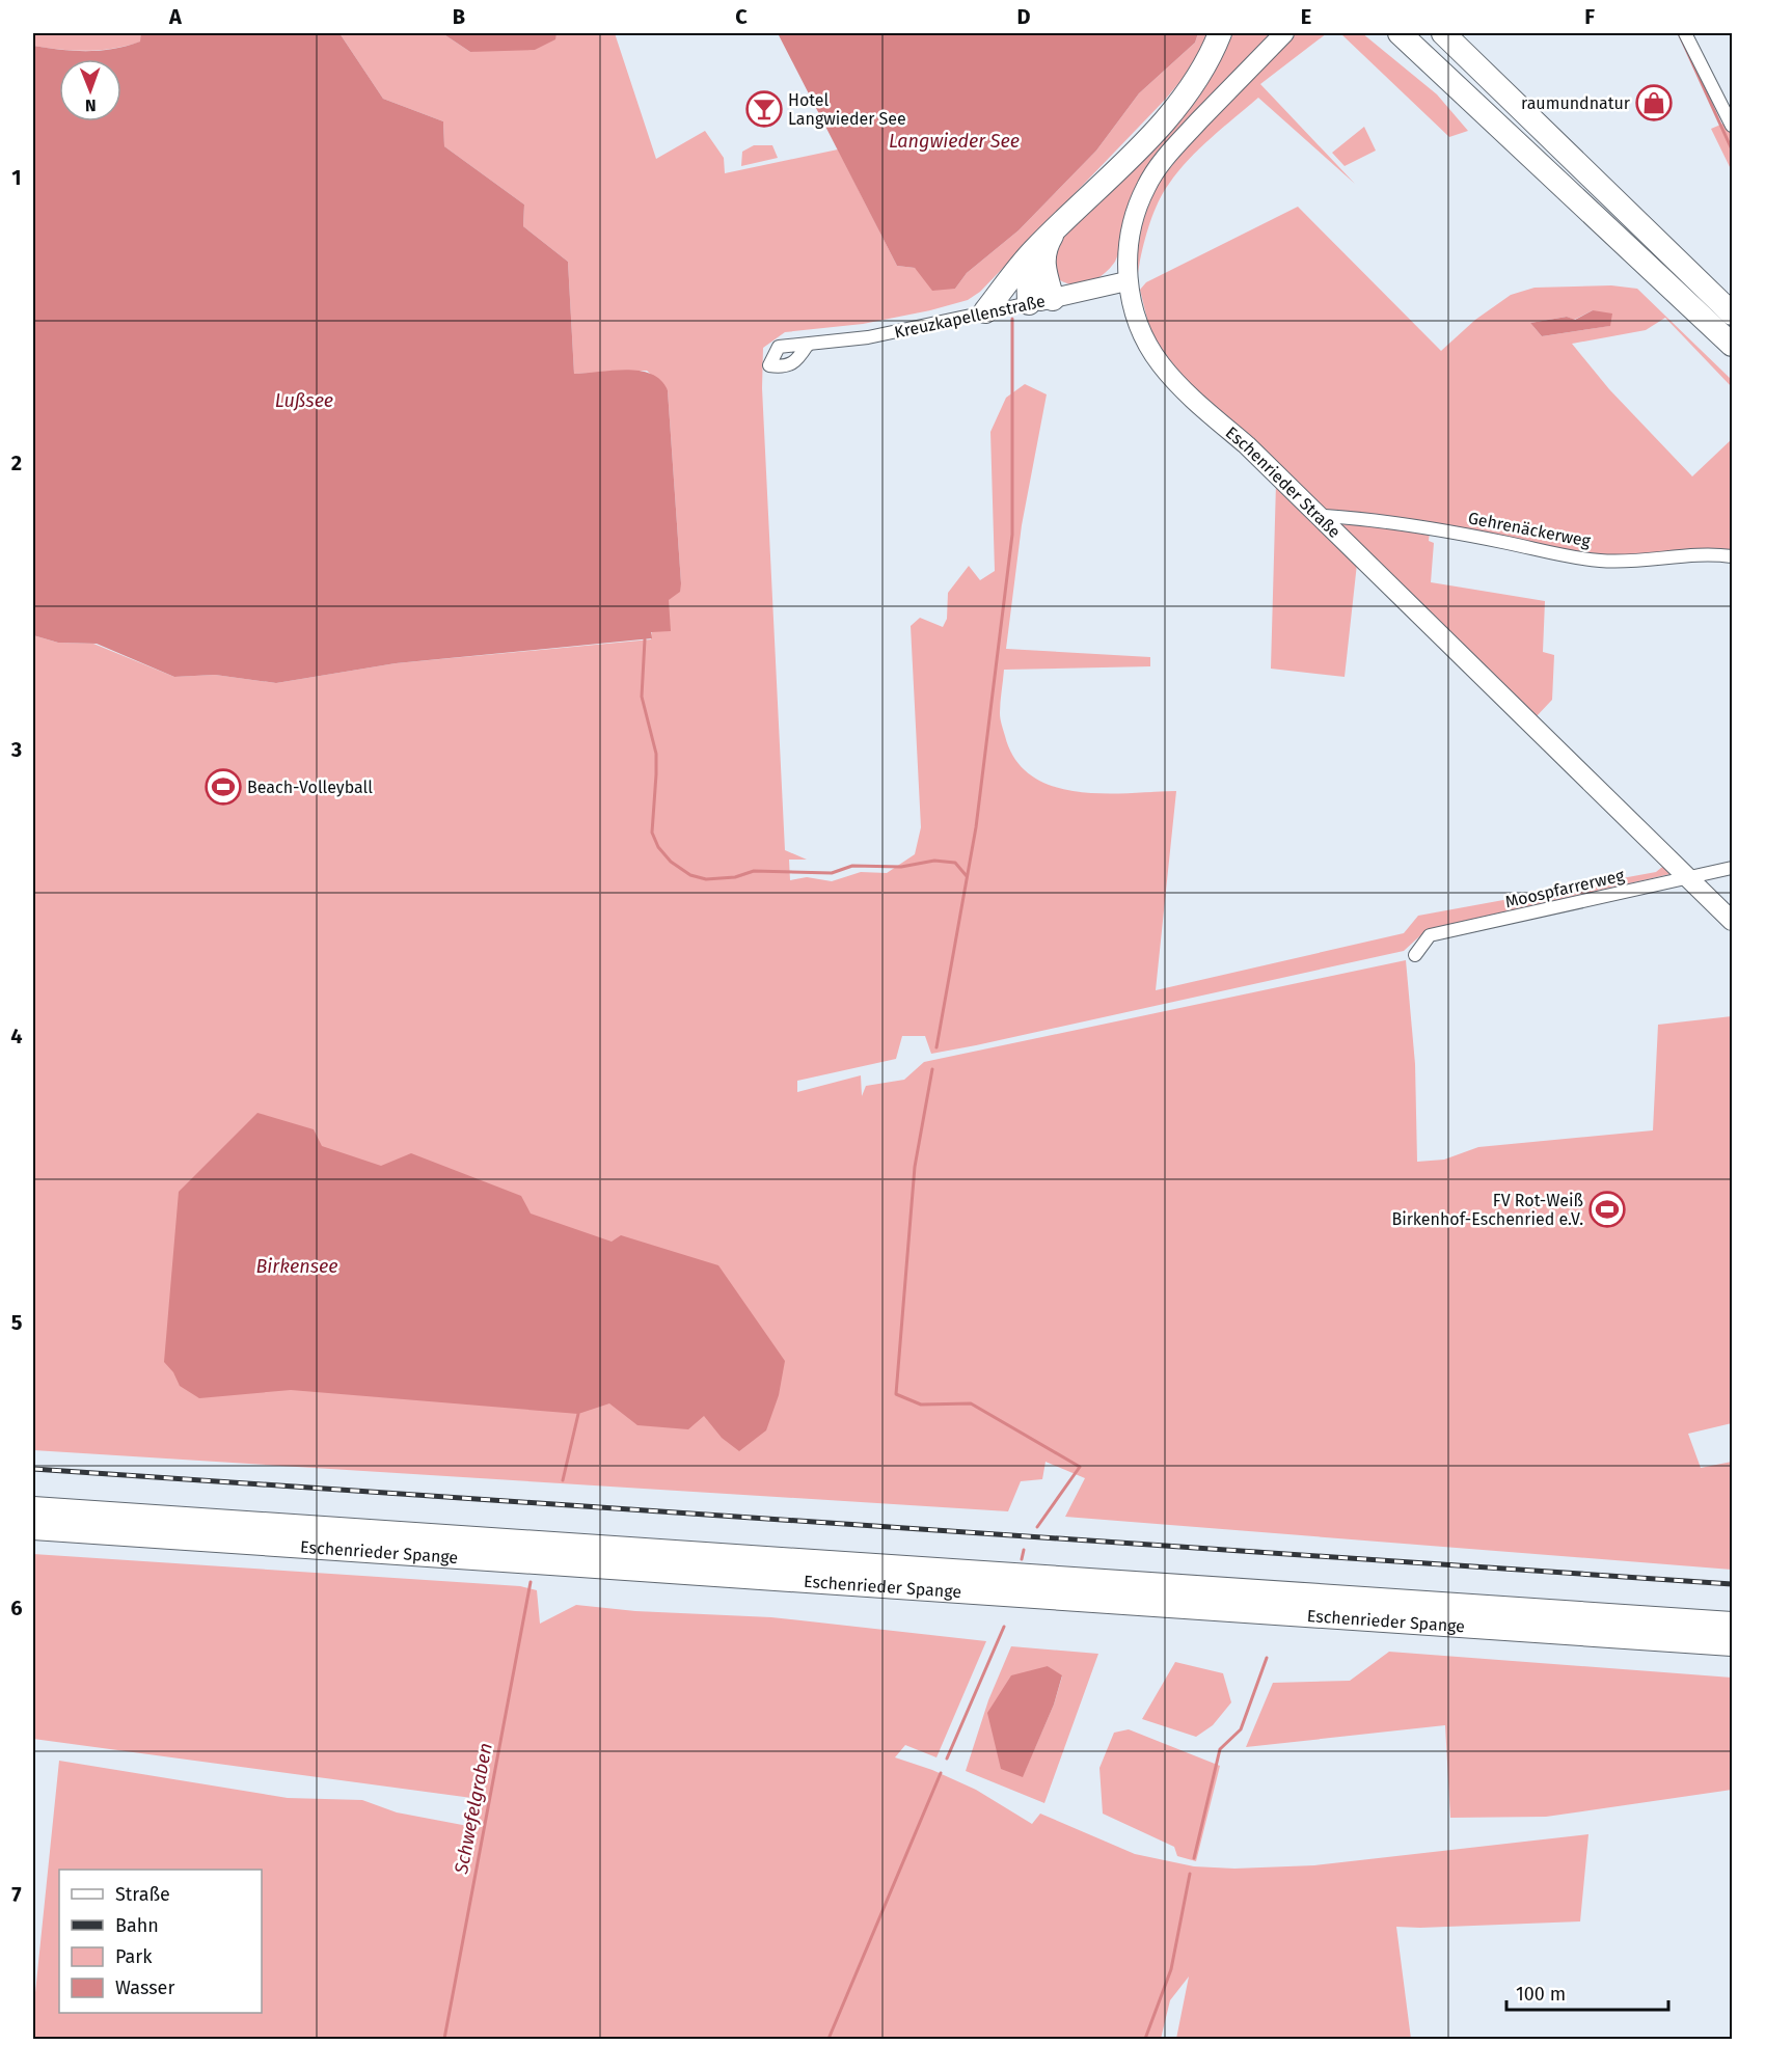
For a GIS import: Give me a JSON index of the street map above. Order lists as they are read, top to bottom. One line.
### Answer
{"streets":{"highway":["Eschenrieder Spange"],"street":["Kreuzkapellenstraße","Eschenrieder Straße","Gehrenäckerweg","Moospfarrerweg"]},"crossings":[["Kreuzkapellenstraße","Eschenrieder Straße"],["Eschenrieder Straße","Gehrenäckerweg"],["Eschenrieder Straße","Moospfarrerweg"]],"water":["Langwieder See","Lußsee","Birkensee","Schwefelgraben"],"places":{"shop":["raumundnatur"],"bar":["Hotel Langwieder See"],"sports":["Beach-Volleyball","FV Rot-Weiß Birkenhof-Eschenried e.V."]},"legend":["Straße","Bahn","Park","Wasser"],"scale_bar":"100 m","north":"bottom","grid":{"columns":["A","B","C","D","E","F"],"rows":["1","2","3","4","5","6","7"]}}
